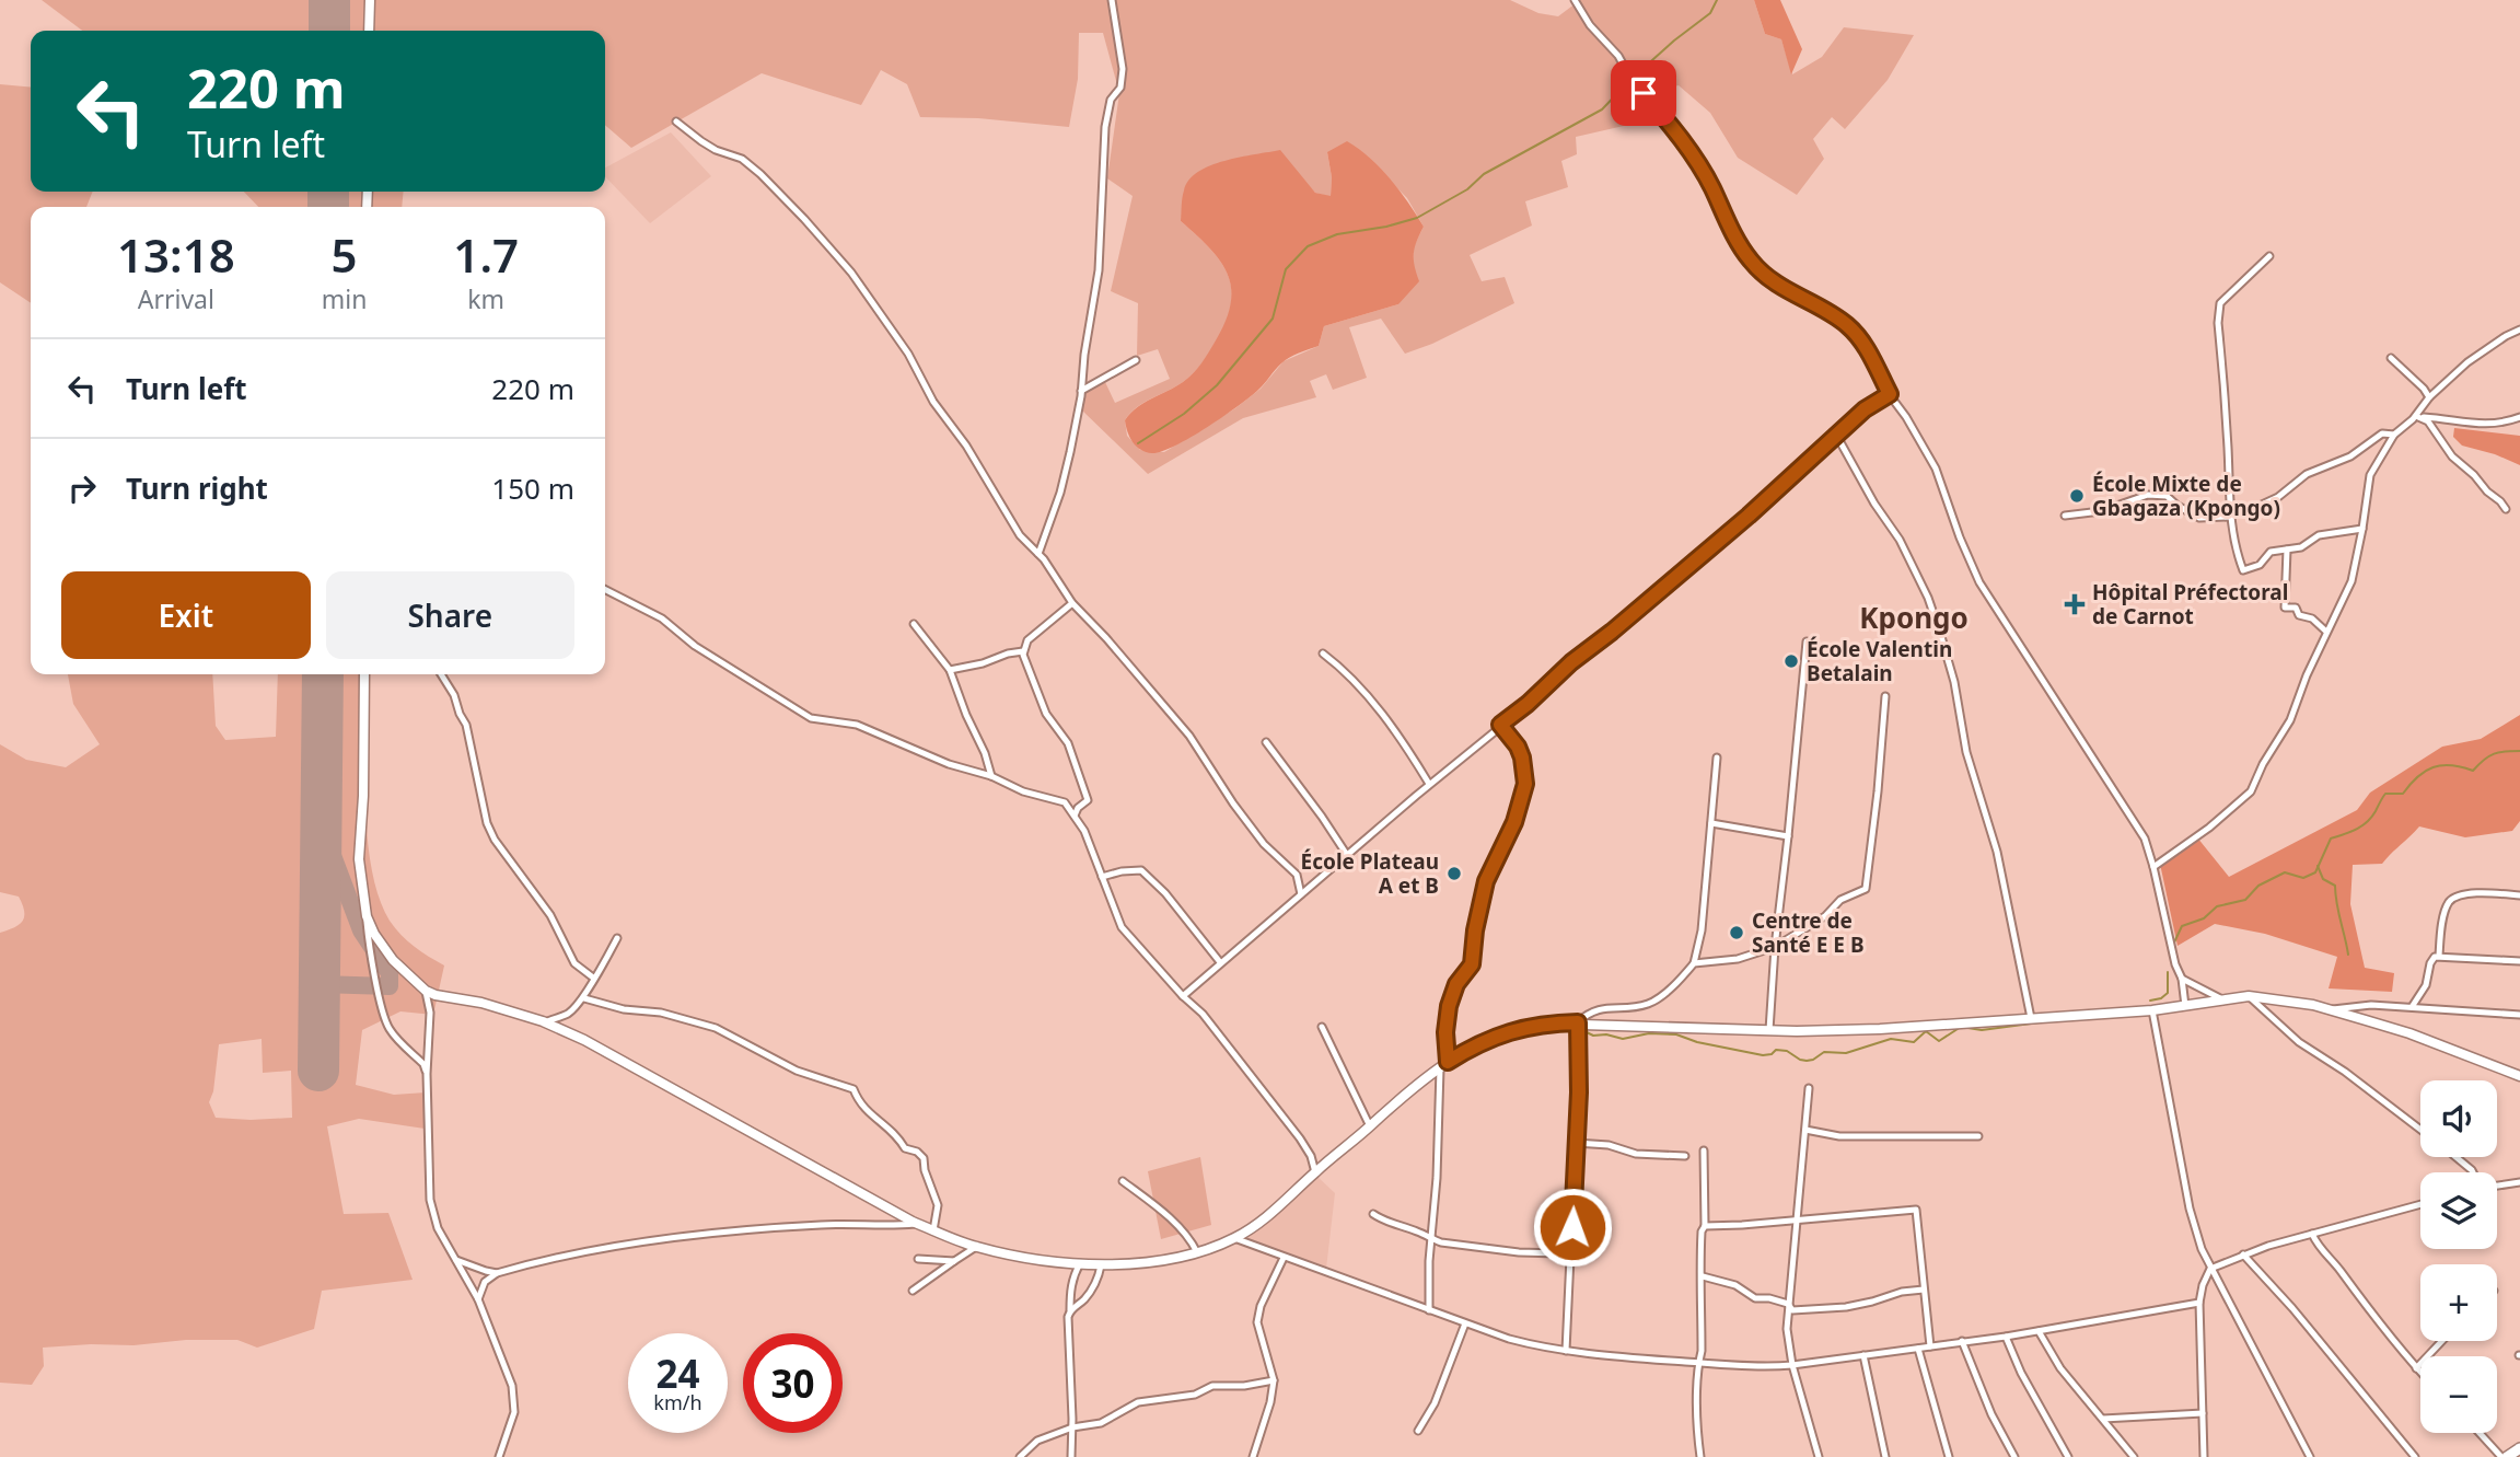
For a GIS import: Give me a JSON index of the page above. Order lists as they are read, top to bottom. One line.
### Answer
{"districts":["Kpongo"],"places":{"other":["École Mixte de Gbagaza (Kpongo)","École Valentin Betalain","École Plateau A et B","Centre de Santé E E B"],"health":["Hôpital Préfectoral de Carnot"]},"page":{"turn":["220 m","Turn left"],"eta":["13:18","Arrival","5","min","1.7","km"],"list":[{"name":"Turn left","value":"220 m"},{"name":"Turn right","value":"150 m"}],"buttons":["Exit","Share"],"map_buttons":["+","−"],"speed":"24 km/h","limit":"30"}}
